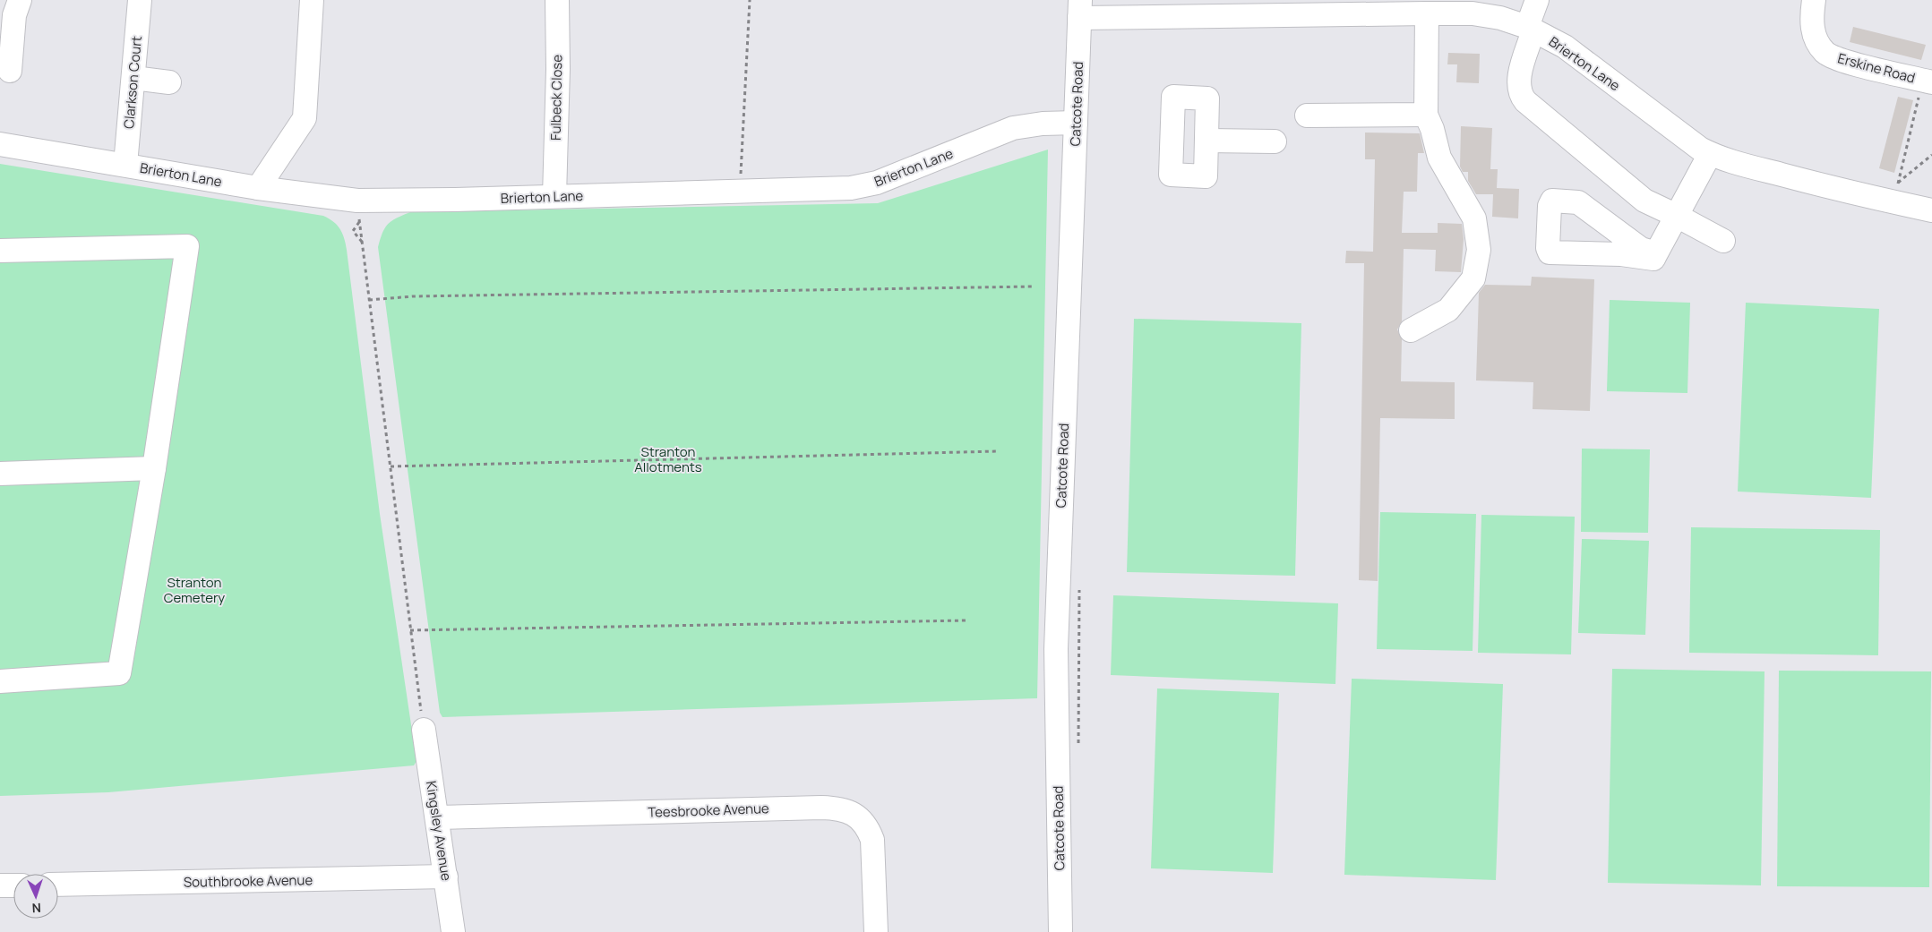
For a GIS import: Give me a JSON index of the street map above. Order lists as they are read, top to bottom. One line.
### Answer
{"streets":{"street":["Brierton Lane","Erskine Road","Clarkson Court","Fulbeck Close","Catcote Road","Teesbrooke Avenue","Kingsley Avenue","Southbrooke Avenue"]},"crossings":[["Brierton Lane","Clarkson Court"],["Brierton Lane","Fulbeck Close"],["Brierton Lane","Catcote Road"],["Teesbrooke Avenue","Kingsley Avenue"],["Kingsley Avenue","Southbrooke Avenue"]],"parks":["Stranton Allotments","Stranton Cemetery"],"north":"bottom"}
